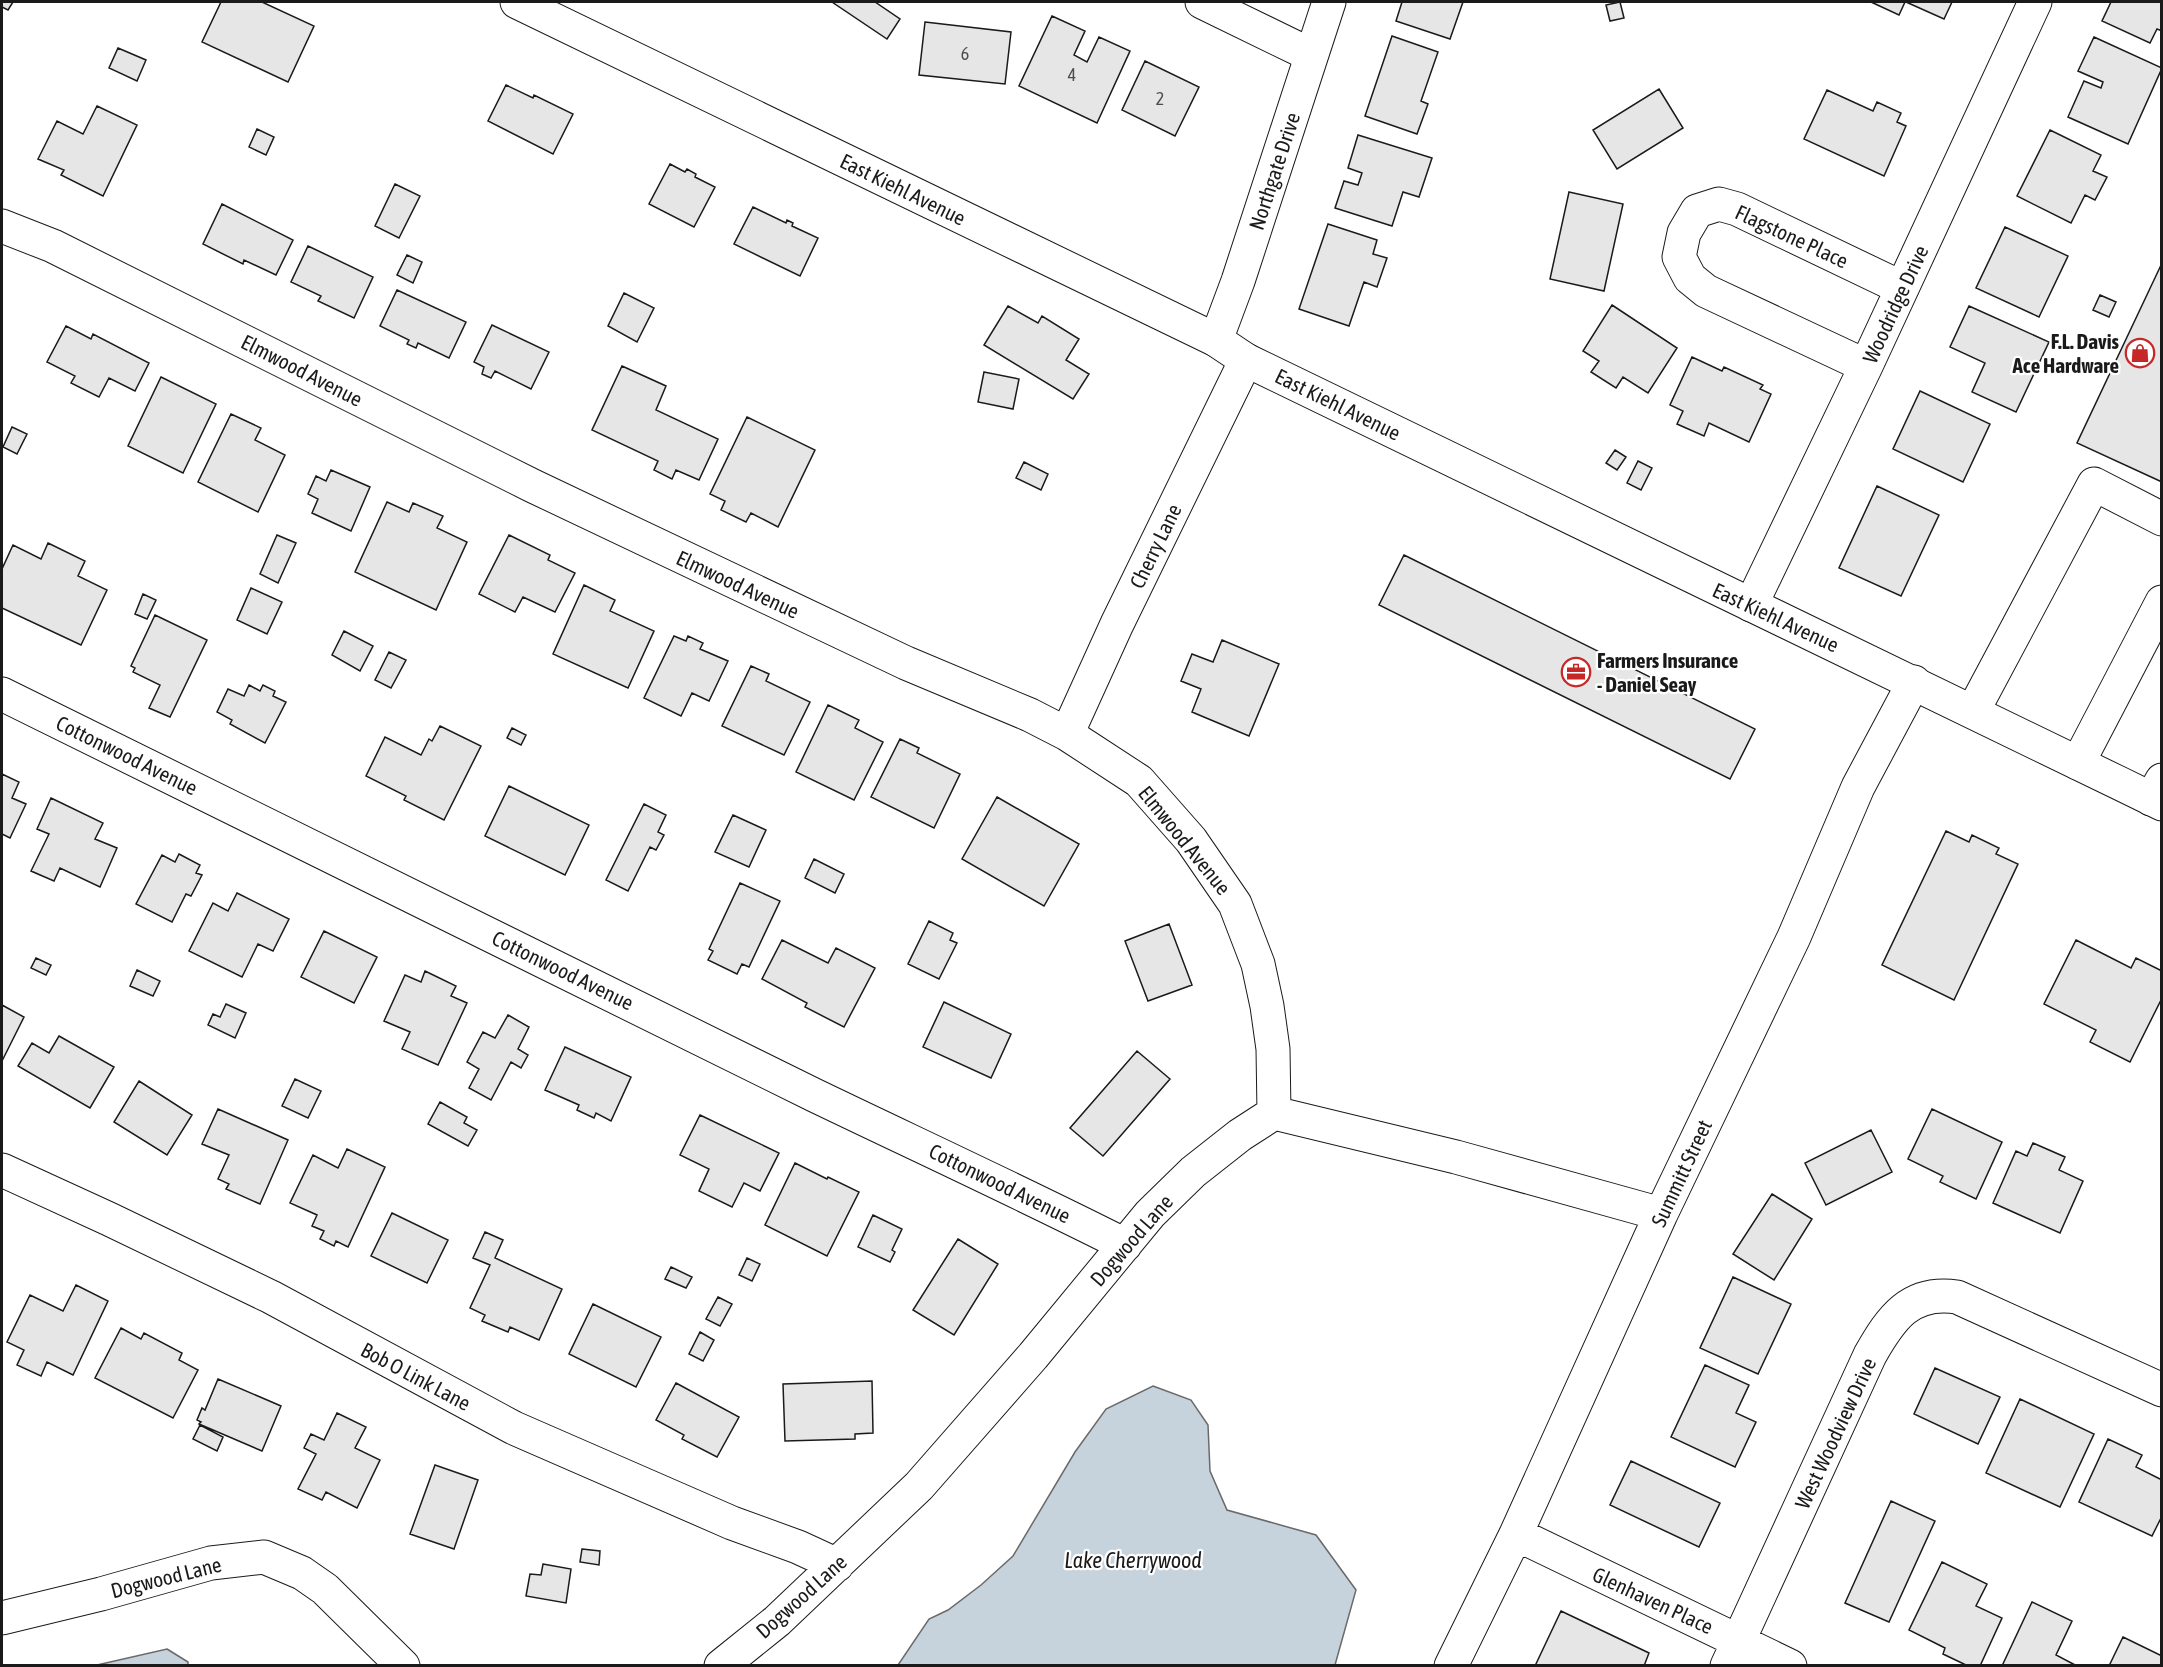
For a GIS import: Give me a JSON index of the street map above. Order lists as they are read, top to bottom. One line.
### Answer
{"streets":{"street":["Northgate Drive","East Kiehl Avenue","Flagstone Place","Woodridge Drive","Elmwood Avenue","Cherry Lane","Cottonwood Avenue","Summitt Street","Dogwood Lane","Bob O Link Lane","West Woodview Drive","Glenhaven Place"]},"crossings":[["Northgate Drive","East Kiehl Avenue"],["East Kiehl Avenue","Woodridge Drive"],["East Kiehl Avenue","Cherry Lane"],["East Kiehl Avenue","Summitt Street"],["Flagstone Place","Woodridge Drive"],["Elmwood Avenue","Cherry Lane"],["Elmwood Avenue","Dogwood Lane"],["Cottonwood Avenue","Dogwood Lane"],["Summitt Street","Glenhaven Place"],["Dogwood Lane","Bob O Link Lane"],["West Woodview Drive","Glenhaven Place"]],"water":["Lake Cherrywood"],"places":{"shop":["F.L. Davis Ace Hardware"],"office":["Farmers Insurance - Daniel Seay"]},"house_numbers":["6","4","2"]}
